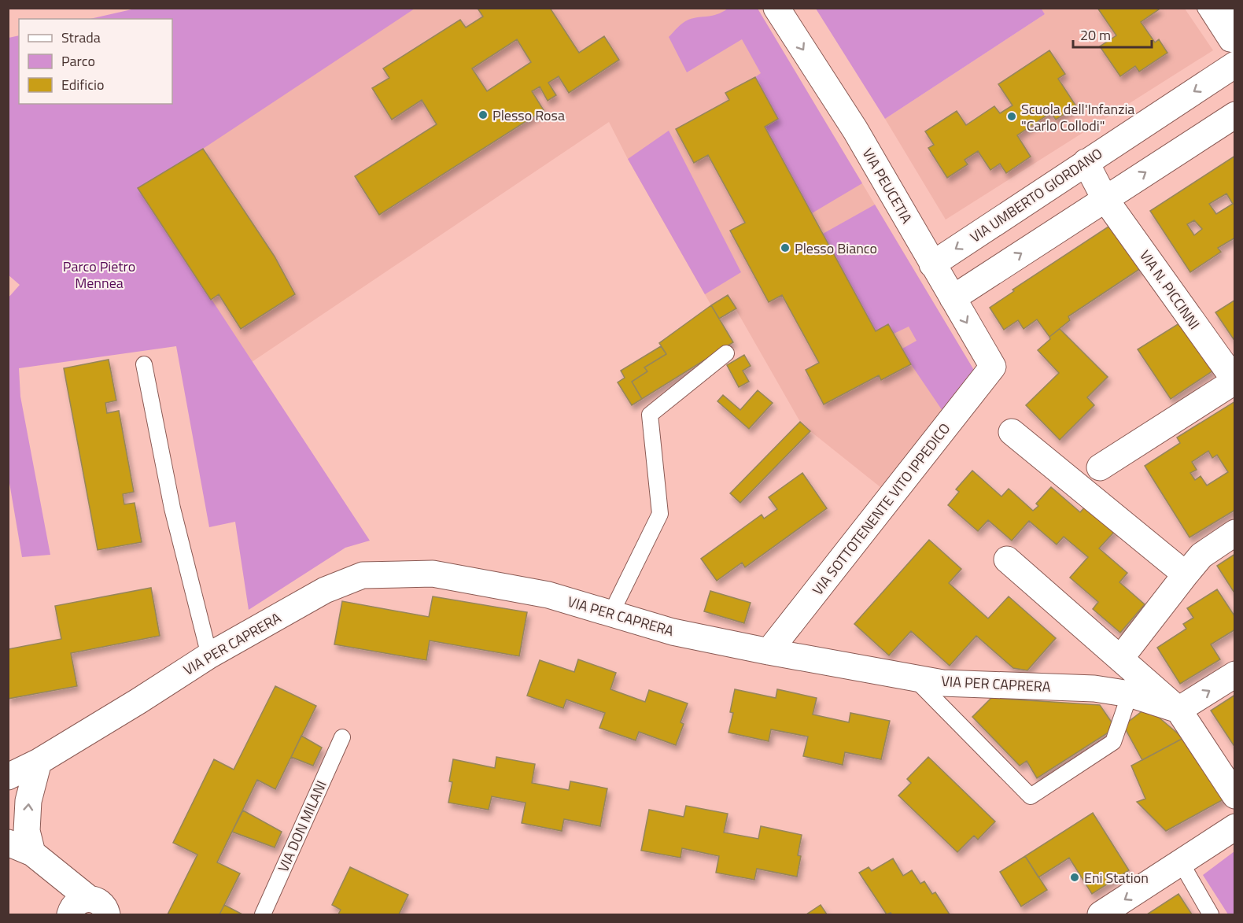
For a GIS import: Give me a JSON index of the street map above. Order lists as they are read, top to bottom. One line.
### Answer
{"streets":{"street":["VIA PEUCETIA","VIA UMBERTO GIORDANO","VIA N. PICCINNI","VIA SOTTOTENENTE VITO IPPEDICO","VIA PER CAPRERA"],"lane":["VIA DON MILANI"]},"crossings":[["VIA PEUCETIA","VIA UMBERTO GIORDANO"],["VIA PEUCETIA","VIA SOTTOTENENTE VITO IPPEDICO"],["VIA UMBERTO GIORDANO","VIA N. PICCINNI"],["VIA SOTTOTENENTE VITO IPPEDICO","VIA PER CAPRERA"]],"one_way":["VIA PEUCETIA"],"parks":["Parco Pietro Mennea"],"places":["Plesso Rosa","Scuola dell'Infanzia \"Carlo Collodi\"","Plesso Bianco","Eni Station"],"legend":["Strada","Parco","Edificio"],"scale_bar":"20 m"}
